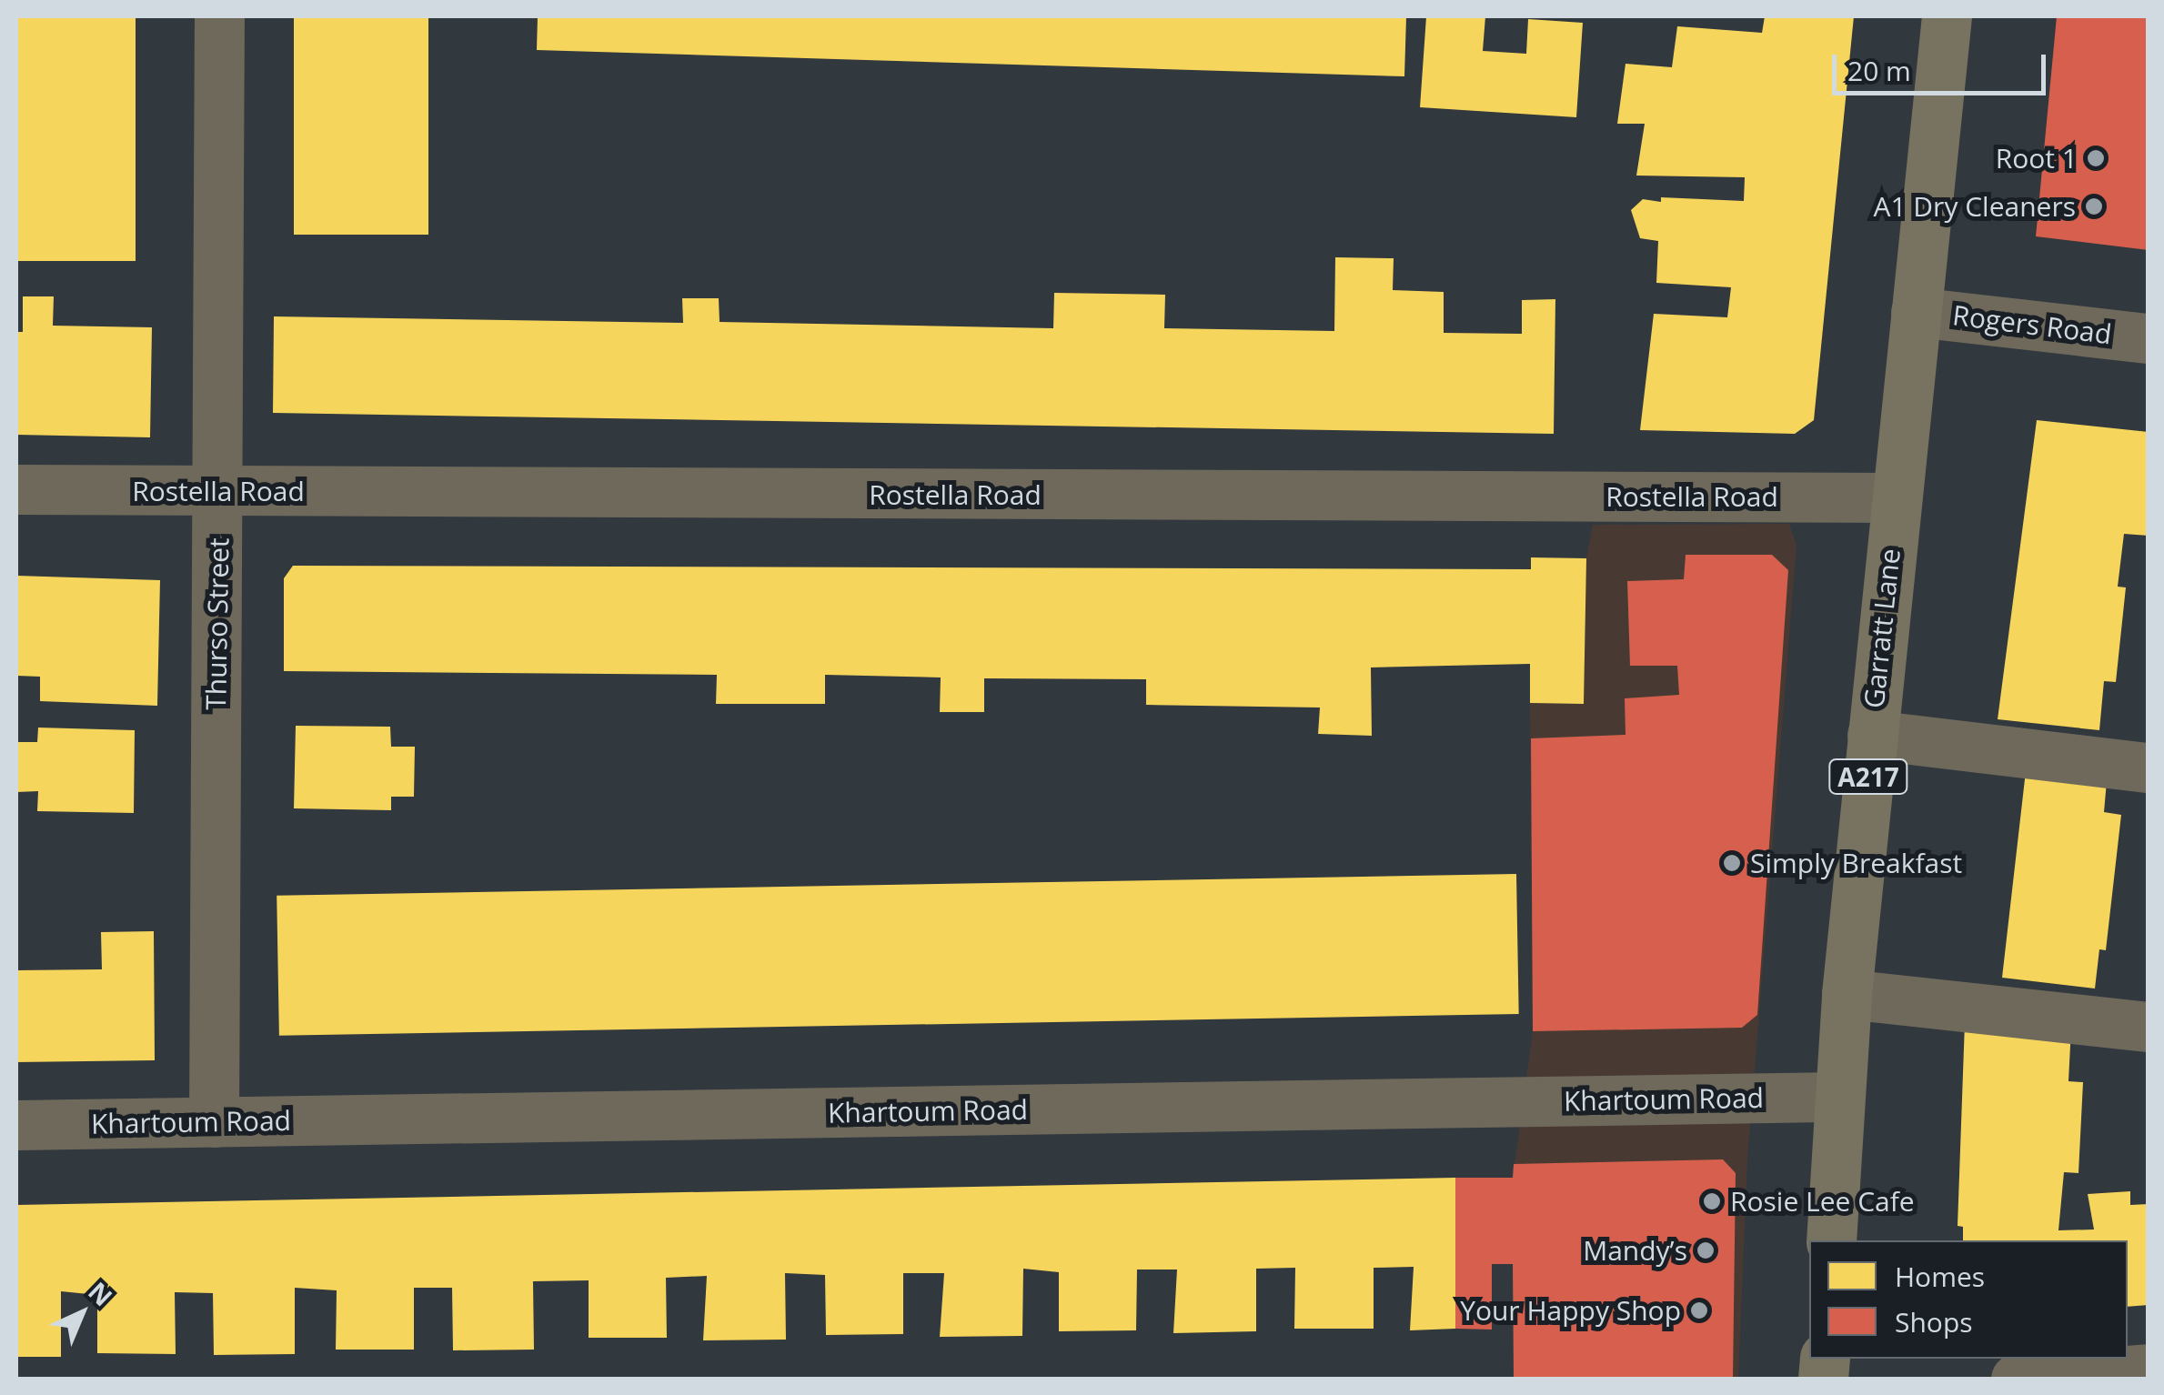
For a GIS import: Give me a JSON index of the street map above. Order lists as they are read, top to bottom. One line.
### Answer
{"streets":{"main road":["Garratt Lane","A217"],"street":["Rogers Road","Rostella Road","Thurso Street","Khartoum Road"]},"crossings":[["Rogers Road","Garratt Lane"],["Rostella Road","Thurso Street"],["Rostella Road","Garratt Lane"],["Thurso Street","Khartoum Road"],["Garratt Lane","Khartoum Road"]],"places":["Root 1","A1 Dry Cleaners","Simply Breakfast","Rosie Lee Cafe","Mandy’s","Your Happy Shop"],"legend":["Homes","Shops"],"scale_bar":"20 m","north":"top right"}
